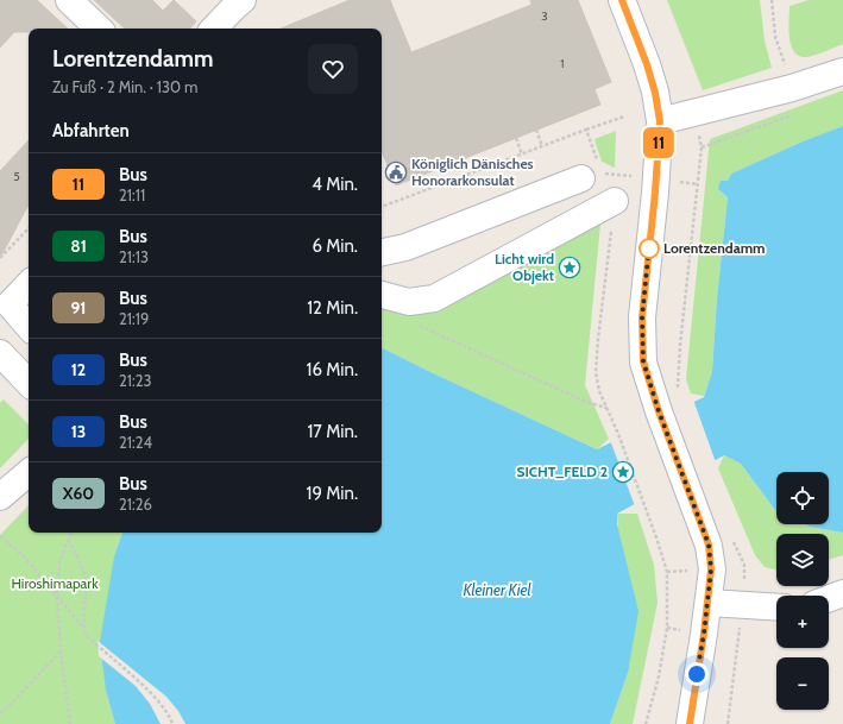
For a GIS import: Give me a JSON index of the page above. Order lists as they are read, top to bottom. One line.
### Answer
{"water":["Kleiner Kiel"],"parks":["Hiroshimapark"],"places":{"public building":["Königlich Dänisches Honorarkonsulat"],"other":["Lorentzendamm"],"place":["Licht wird Objekt","SICHT_FELD 2"]},"lines":["bus line 11"],"house_numbers":["3","1","5"],"page":{"on_map":"11","heading":[["Lorentzendamm","Zu Fuß · 2 Min. · 130 m"],"Abfahrten"],"list":[{"mark":"11","name":"Bus","note":"21:11","value":"4 Min."},{"mark":"81","name":"Bus","note":"21:13","value":"6 Min."},{"mark":"91","name":"Bus","note":"21:19","value":"12 Min."},{"mark":"12","name":"Bus","note":"21:23","value":"16 Min."},{"mark":"13","name":"Bus","note":"21:24","value":"17 Min."},{"mark":"X60","name":"Bus","note":"21:26","value":"19 Min."}],"map_buttons":["+","−"]}}
